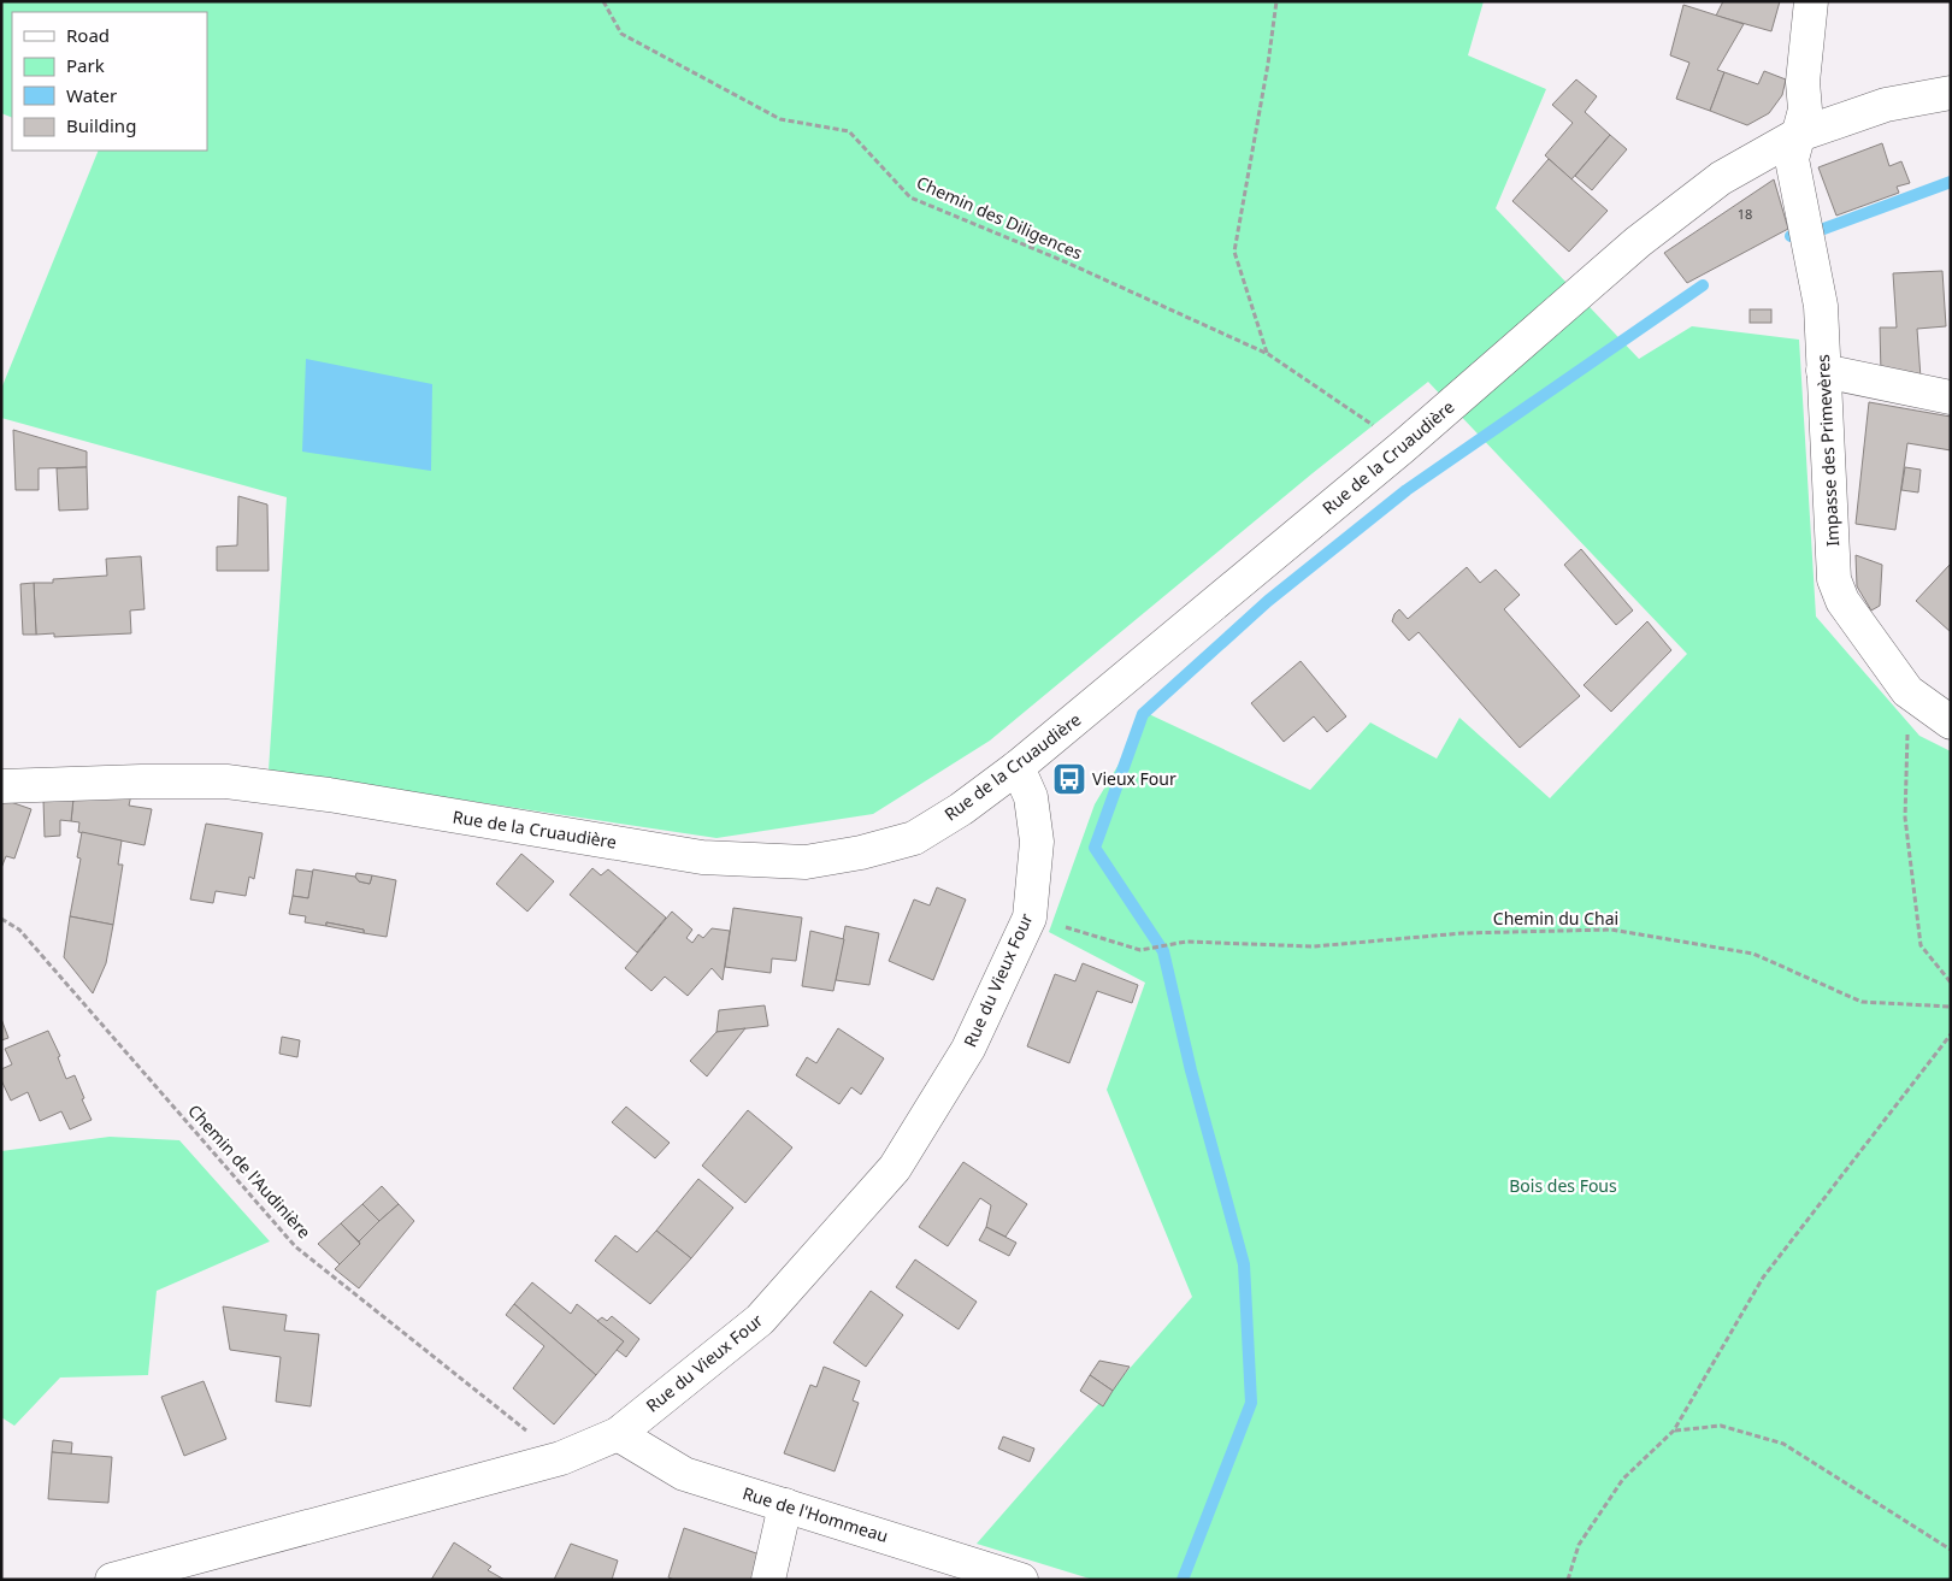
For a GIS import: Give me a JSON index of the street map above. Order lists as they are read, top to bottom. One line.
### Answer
{"streets":{"street":["Impasse des Primevères","Rue de la Cruaudière","Rue du Vieux Four","Rue de l'Hommeau"],"path":["Chemin des Diligences","Chemin du Chai","Chemin de l'Audinière"]},"crossings":[["Chemin des Diligences","Rue de la Cruaudière"],["Impasse des Primevères","Rue de la Cruaudière"],["Rue de la Cruaudière","Rue du Vieux Four"],["Chemin du Chai","Rue du Vieux Four"],["Rue du Vieux Four","Chemin de l'Audinière"],["Rue du Vieux Four","Rue de l'Hommeau"]],"parks":["Bois des Fous"],"places":{"bus stop":["Vieux Four"]},"house_numbers":["18"],"legend":["Road","Park","Water","Building"]}
